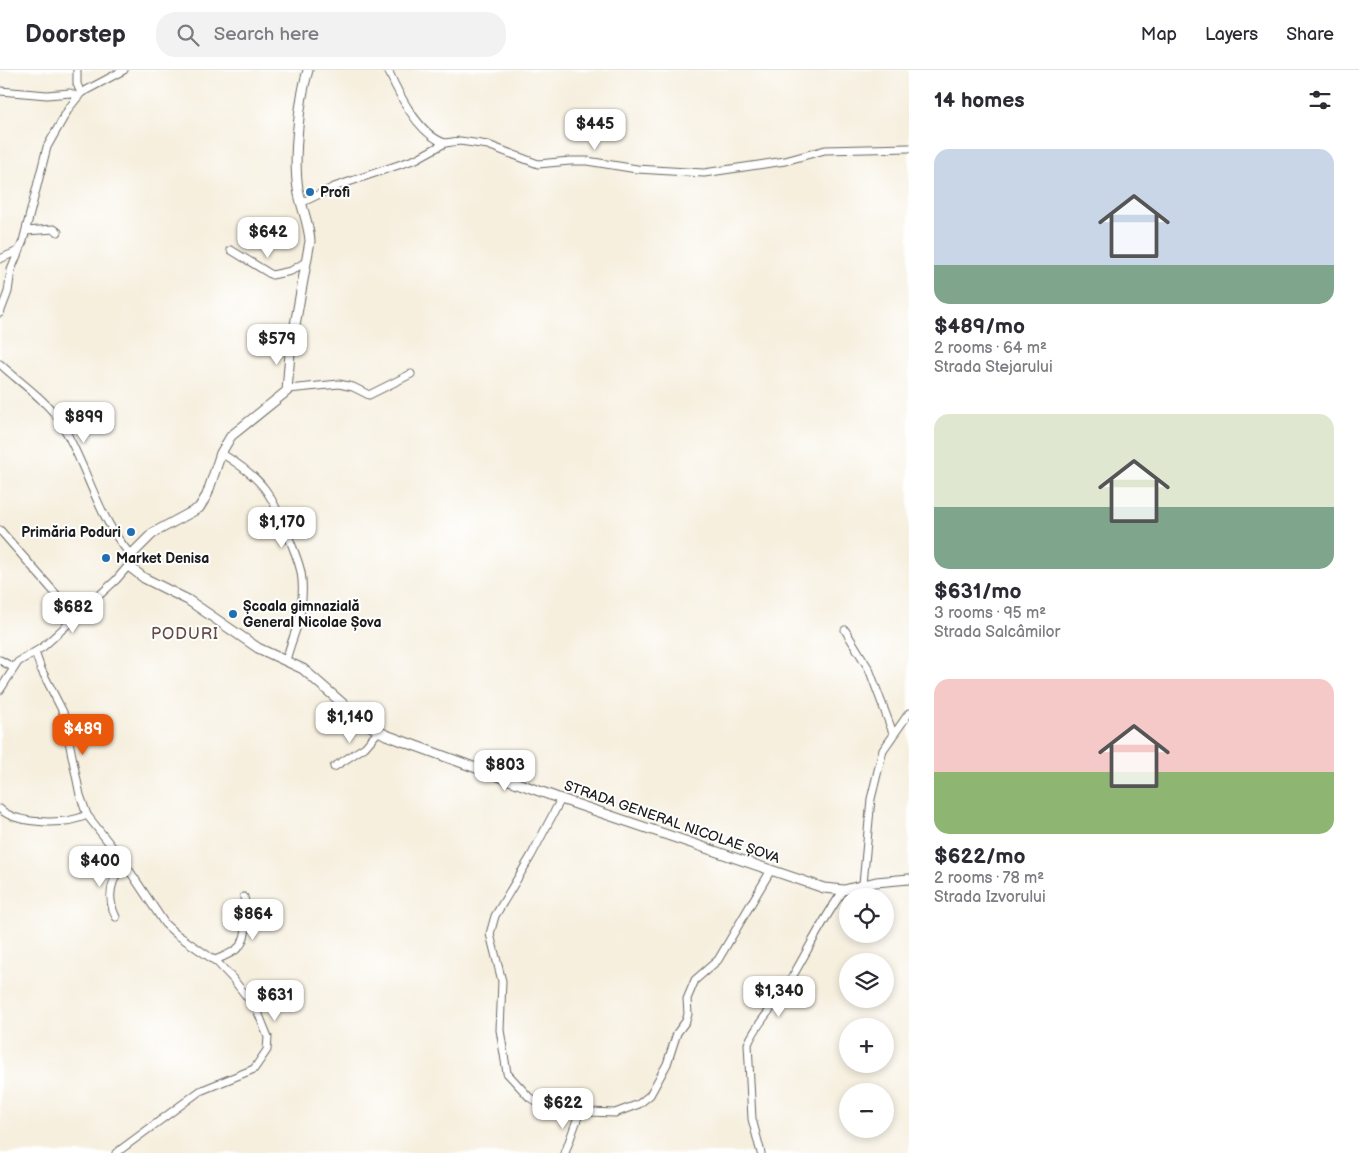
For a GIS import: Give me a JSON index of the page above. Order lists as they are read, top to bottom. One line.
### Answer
{"streets":{"main road":["STRADA GENERAL NICOLAE ȘOVA"]},"districts":["PODURI"],"places":["Profi","Primăria Poduri","Market Denisa","Școala gimnazială General Nicolae Șova"],"page":{"header":"Doorstep","search":"Search here","nav":["Map","Layers","Share"],"heading":"14 homes","price":["$445","$642","$579","$899","$1,170","$682","$1,140","$489","$803","$400","$864","$1,340","$631","$622"],"list":[{"name":"$489/mo","note":"2 rooms · 64 m² · Strada Stejarului"},{"name":"$631/mo","note":"3 rooms · 95 m² · Strada Salcâmilor"},{"name":"$622/mo","note":"2 rooms · 78 m² · Strada Izvorului"}],"map_buttons":["+","−"]}}
